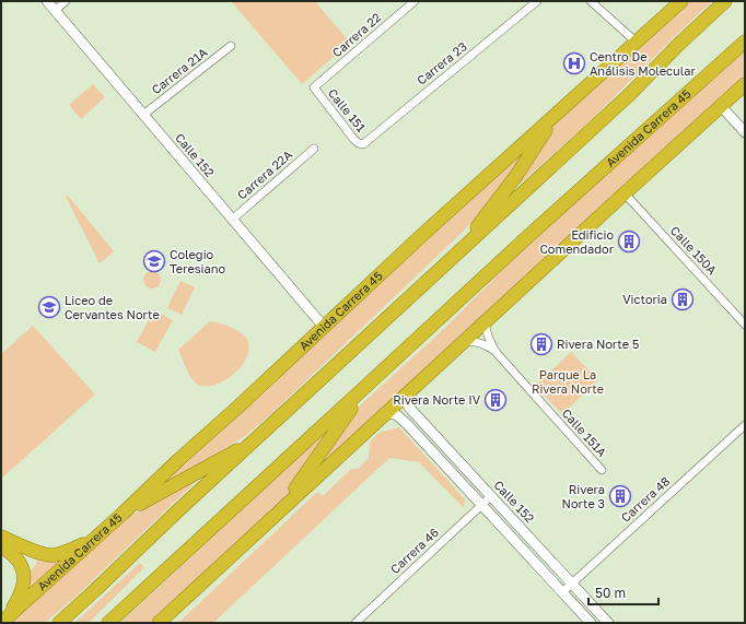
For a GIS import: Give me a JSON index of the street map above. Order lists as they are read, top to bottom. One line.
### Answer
{"streets":{"highway":["Avenida Carrera 45"],"street":["Carrera 22","Carrera 23","Carrera 21A","Calle 151","Calle 152","Carrera 22A","Calle 150A","Calle 151A","Carrera 48","Carrera 46"]},"crossings":[["Carrera 22","Calle 151"],["Carrera 23","Calle 151"],["Carrera 21A","Calle 152"],["Avenida Carrera 45","Calle 152"],["Calle 152","Carrera 22A"],["Calle 152","Carrera 48"],["Calle 152","Carrera 46"]],"parks":["Parque La Rivera Norte"],"places":{"hospital":["Centro De Análisis Molecular"],"building":["Edificio Comendador","Victoria","Rivera Norte 5","Rivera Norte IV","Rivera Norte 3"],"school or university":["Colegio Teresiano","Liceo de Cervantes Norte"]},"scale_bar":"50 m"}
